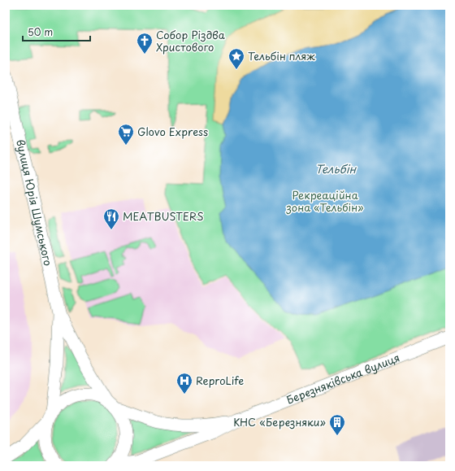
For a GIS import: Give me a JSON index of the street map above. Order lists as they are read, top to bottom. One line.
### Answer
{"streets":{"street":["вулиця Юрія Шумського","Березняківська вулиця"]},"crossings":[["вулиця Юрія Шумського","Березняківська вулиця"]],"water":["Тельбін"],"parks":["Рекреаційна зона «Тельбін»"],"places":{"church":["Собор Різдва Христового"],"place":["Тельбін пляж"],"supermarket":["Glovo Express"],"restaurant":["MEATBUSTERS"],"hospital":["ReproLife"],"building":["КНС «Березняки»"]},"scale_bar":"50 m"}
